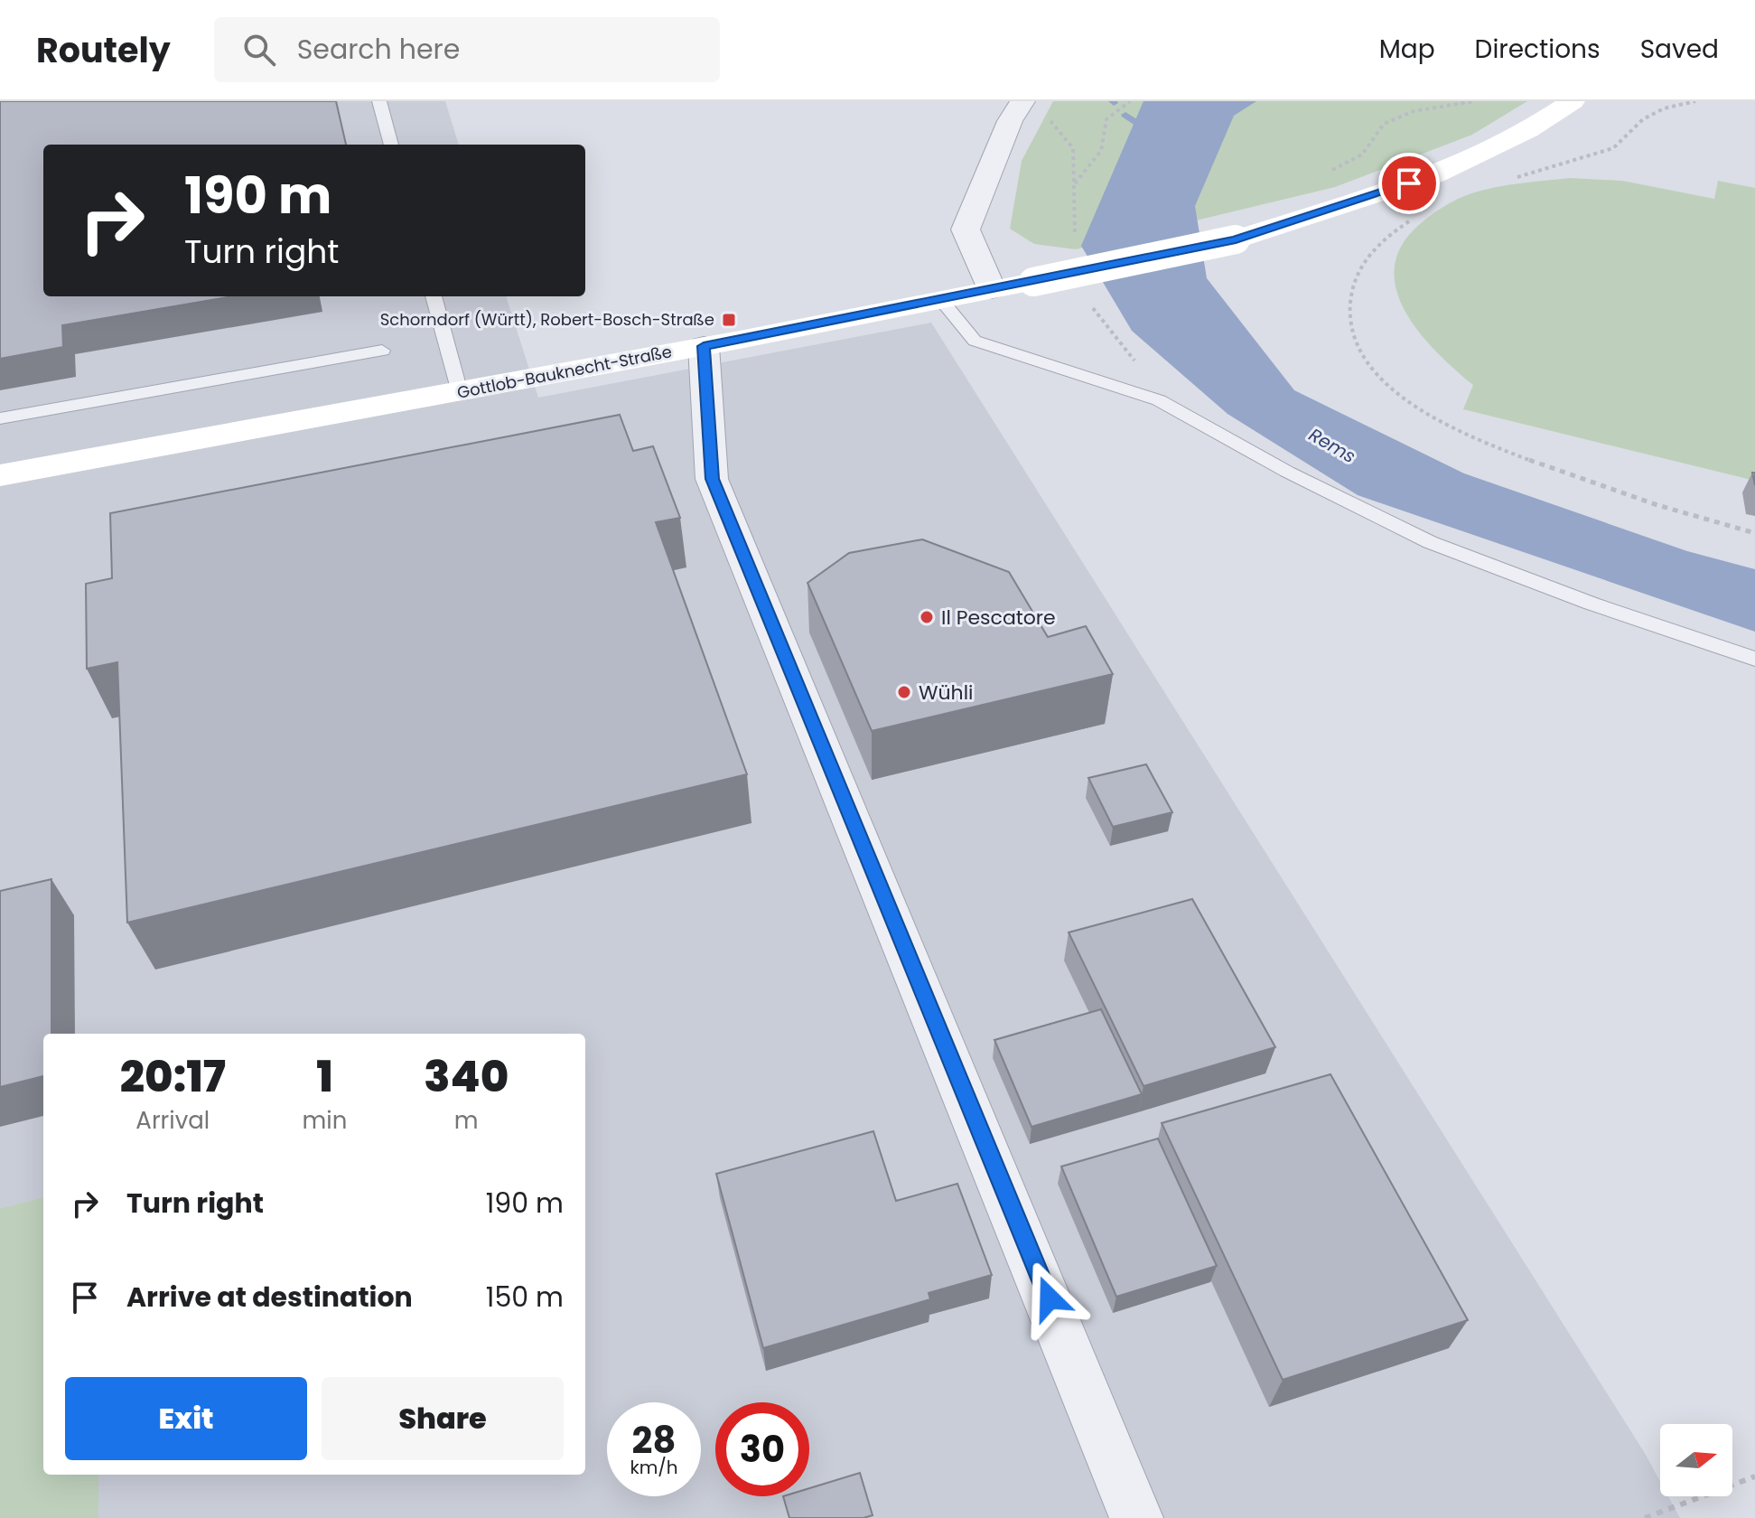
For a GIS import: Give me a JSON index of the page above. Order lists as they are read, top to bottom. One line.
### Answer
{"streets":{"street":["Gottlob-Bauknecht-Straße"]},"water":["Rems"],"places":{"transit":["Schorndorf (Württ), Robert-Bosch-Straße"],"other":["Il Pescatore","Wühli"]},"north":"right","page":{"header":"Routely","search":"Search here","nav":["Map","Directions","Saved"],"turn":["190 m","Turn right"],"eta":["20:17","Arrival","1","min","340","m"],"list":[{"name":"Turn right","value":"190 m"},{"name":"Arrive at destination","value":"150 m"}],"buttons":["Exit","Share"],"speed":"28 km/h","limit":"30"}}
